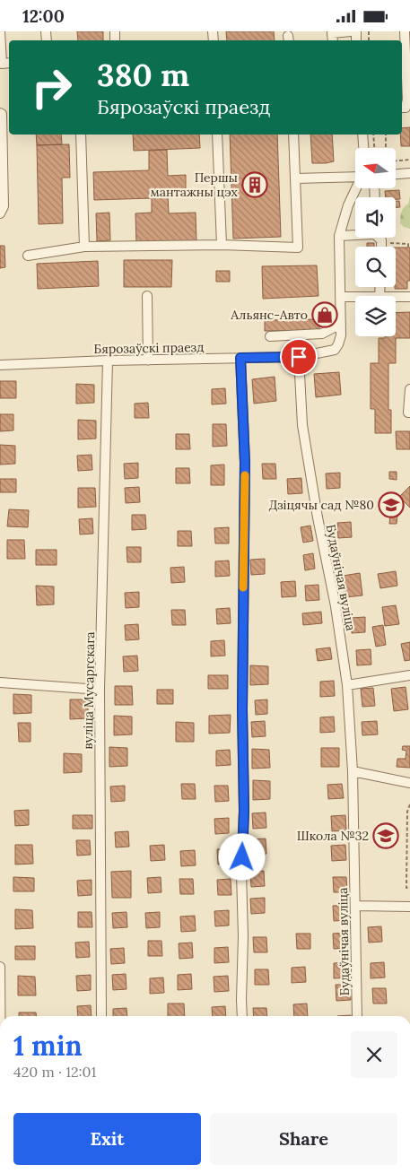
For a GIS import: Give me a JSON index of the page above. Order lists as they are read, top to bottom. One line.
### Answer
{"streets":{"street":["Бярозаўскі праезд","Будаўнічая вуліца","вуліца Мусаргскага"]},"crossings":[["Бярозаўскі праезд","Будаўнічая вуліца"],["Бярозаўскі праезд","вуліца Мусаргскага"]],"places":{"building":["Першы мантажны цэх"],"shop":["Альянс-Авто"],"school or university":["Дзіцячы сад №80","Школа №32"]},"north":"left","page":{"status":"12:00","turn":["380 m","Бярозаўскі праезд"],"heading":["1 min","420 m · 12:01"],"buttons":["Exit","Share"]}}
